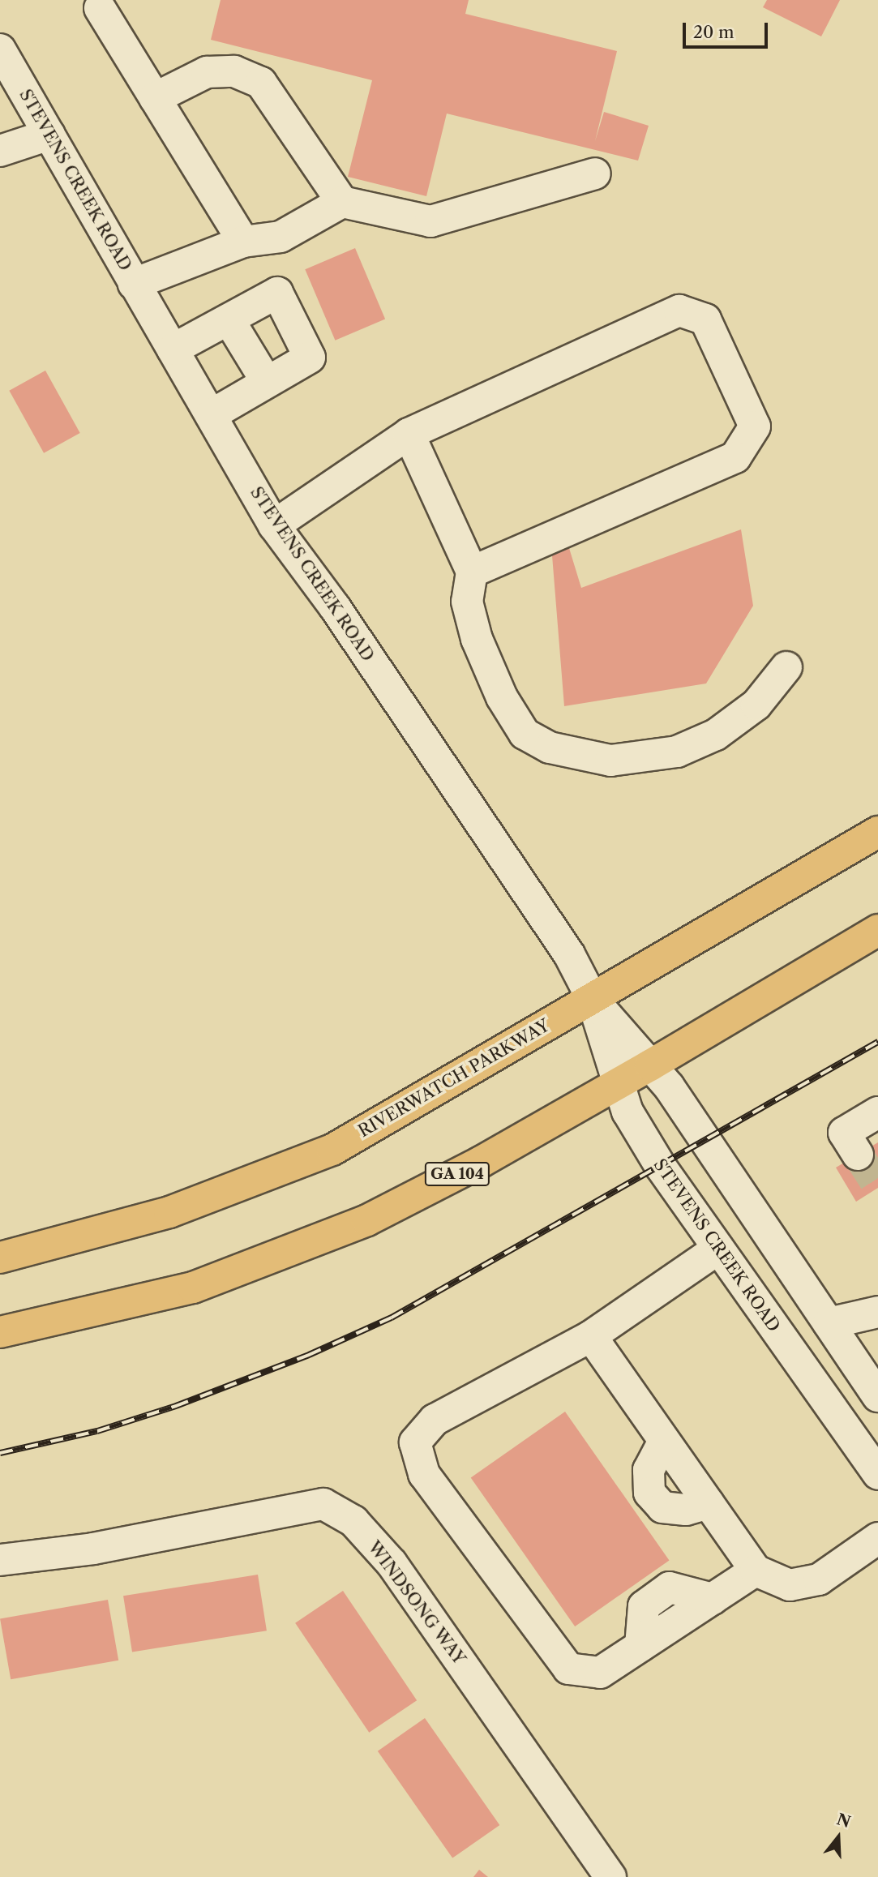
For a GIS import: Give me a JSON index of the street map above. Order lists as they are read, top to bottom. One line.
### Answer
{"streets":{"main road":["RIVERWATCH PARKWAY","GA 104"],"street":["STEVENS CREEK ROAD","WINDSONG WAY"]},"crossings":[["STEVENS CREEK ROAD","RIVERWATCH PARKWAY"],["STEVENS CREEK ROAD","GA 104"]],"scale_bar":"20 m","north":"top"}
